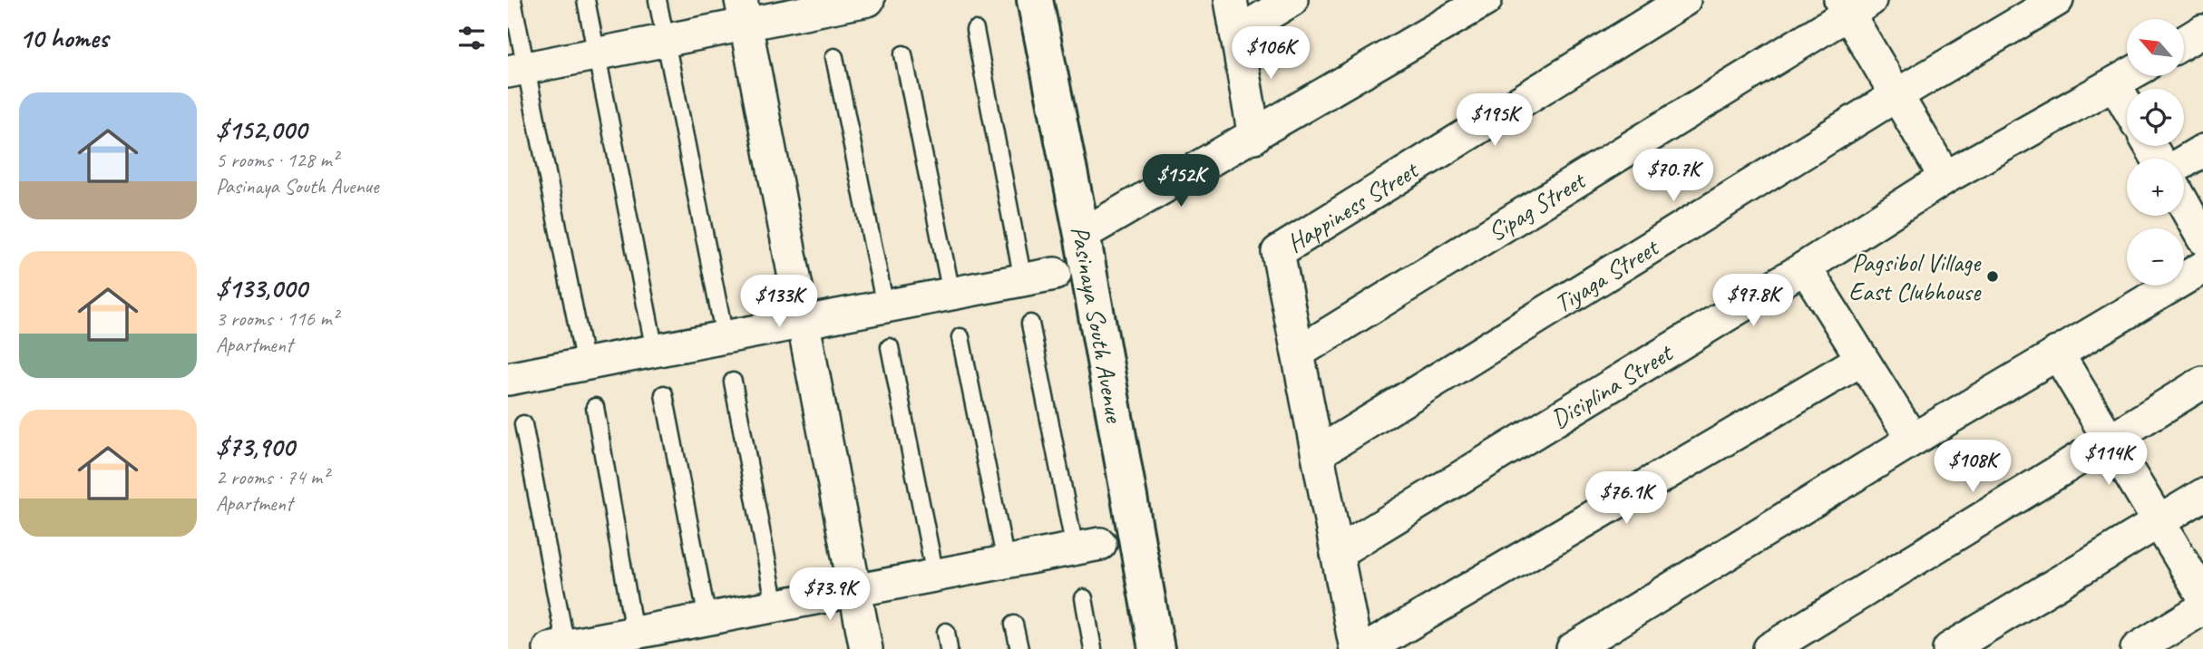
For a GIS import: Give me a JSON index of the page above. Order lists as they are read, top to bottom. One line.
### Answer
{"streets":{"street":["Sipag Street","Happiness Street","Tiyaga Street","Pasinaya South Avenue","Disiplina Street"]},"crossings":[["Sipag Street","Happiness Street"]],"places":["Pagsibol Village East Clubhouse"],"north":"top left","page":{"heading":"10 homes","map_buttons":["+","−"],"price":["$106K","$195K","$70.7K","$152K","$97.8K","$133K","$114K","$108K","$76.1K","$73.9K"],"list":[{"name":"$152,000","note":"5 rooms · 128 m² · Pasinaya South Avenue"},{"name":"$133,000","note":"3 rooms · 116 m² · Apartment"},{"name":"$73,900","note":"2 rooms · 74 m² · Apartment"}]}}
